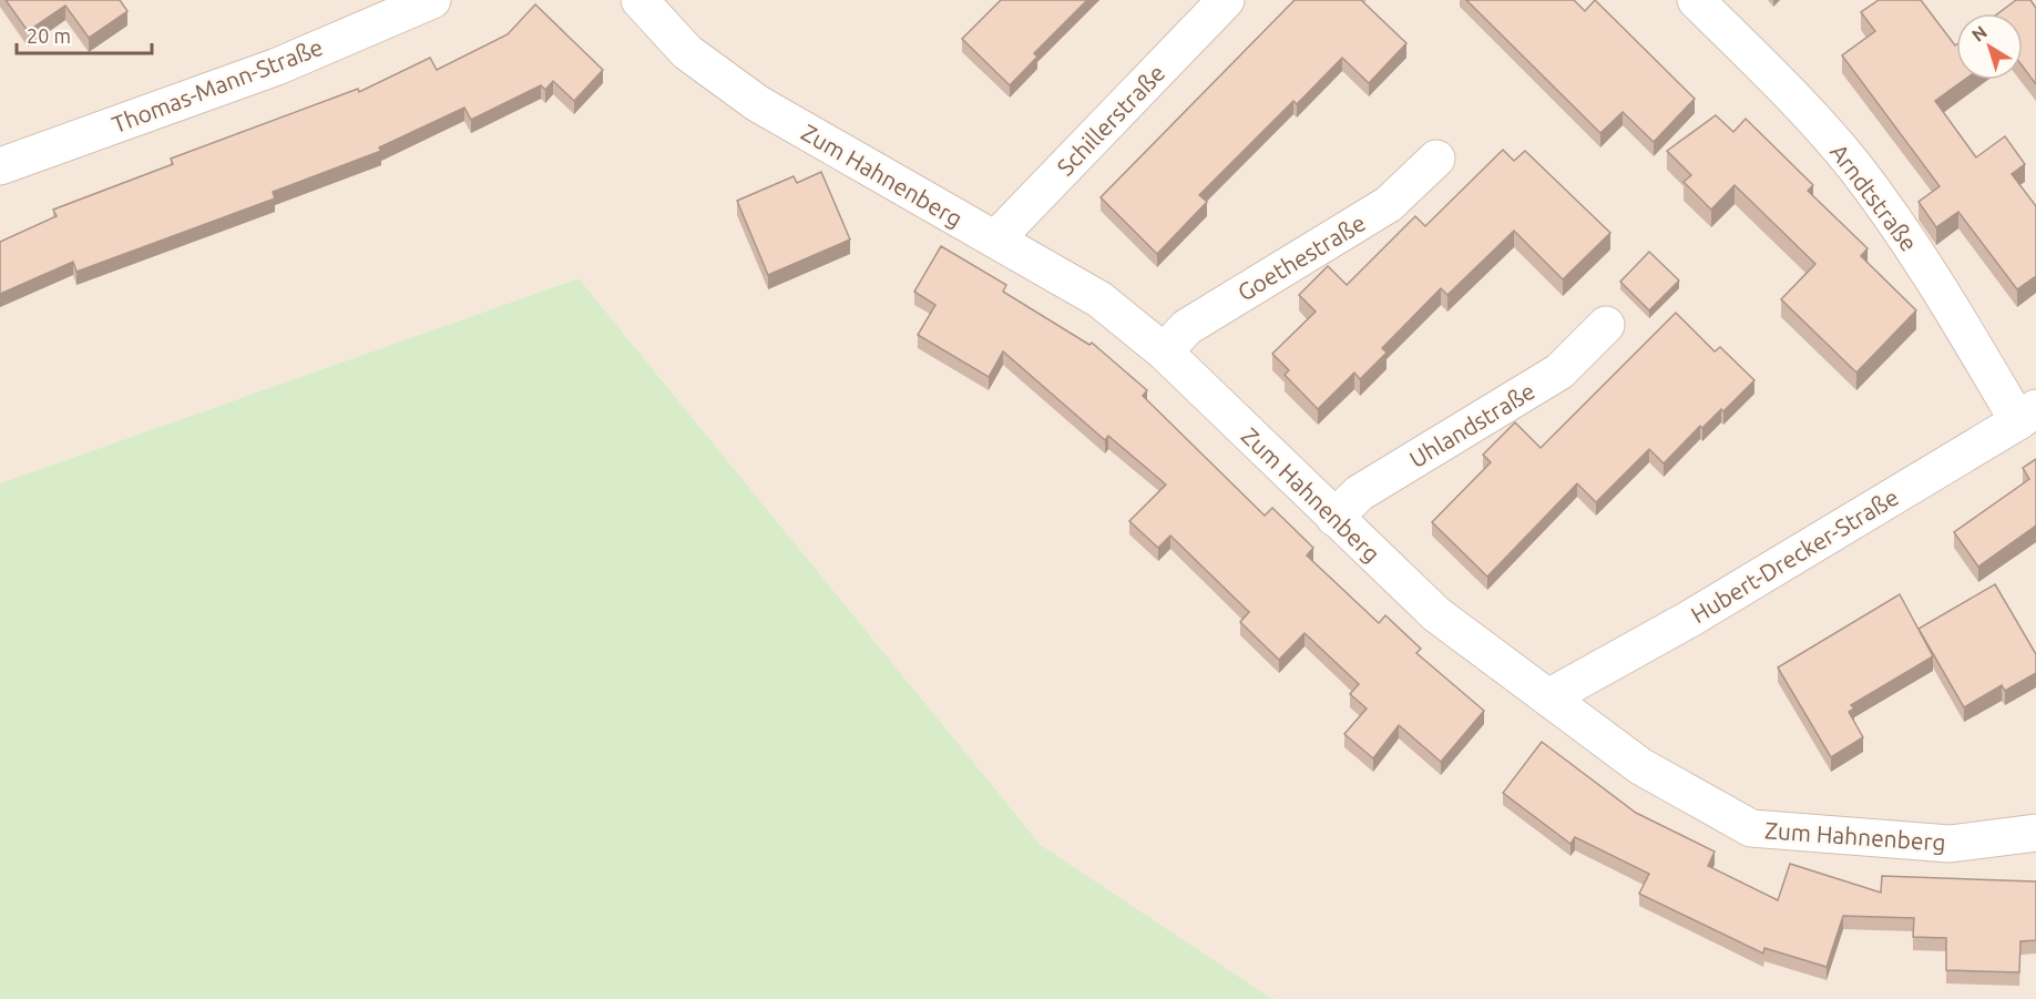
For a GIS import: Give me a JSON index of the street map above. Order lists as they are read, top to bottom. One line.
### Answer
{"streets":{"street":["Thomas-Mann-Straße","Schillerstraße","Zum Hahnenberg","Arndtstraße","Goethestraße","Uhlandstraße","Hubert-Drecker-Straße"]},"crossings":[["Schillerstraße","Zum Hahnenberg"],["Zum Hahnenberg","Goethestraße"],["Zum Hahnenberg","Uhlandstraße"],["Zum Hahnenberg","Hubert-Drecker-Straße"],["Arndtstraße","Hubert-Drecker-Straße"]],"scale_bar":"20 m","north":"top left"}
